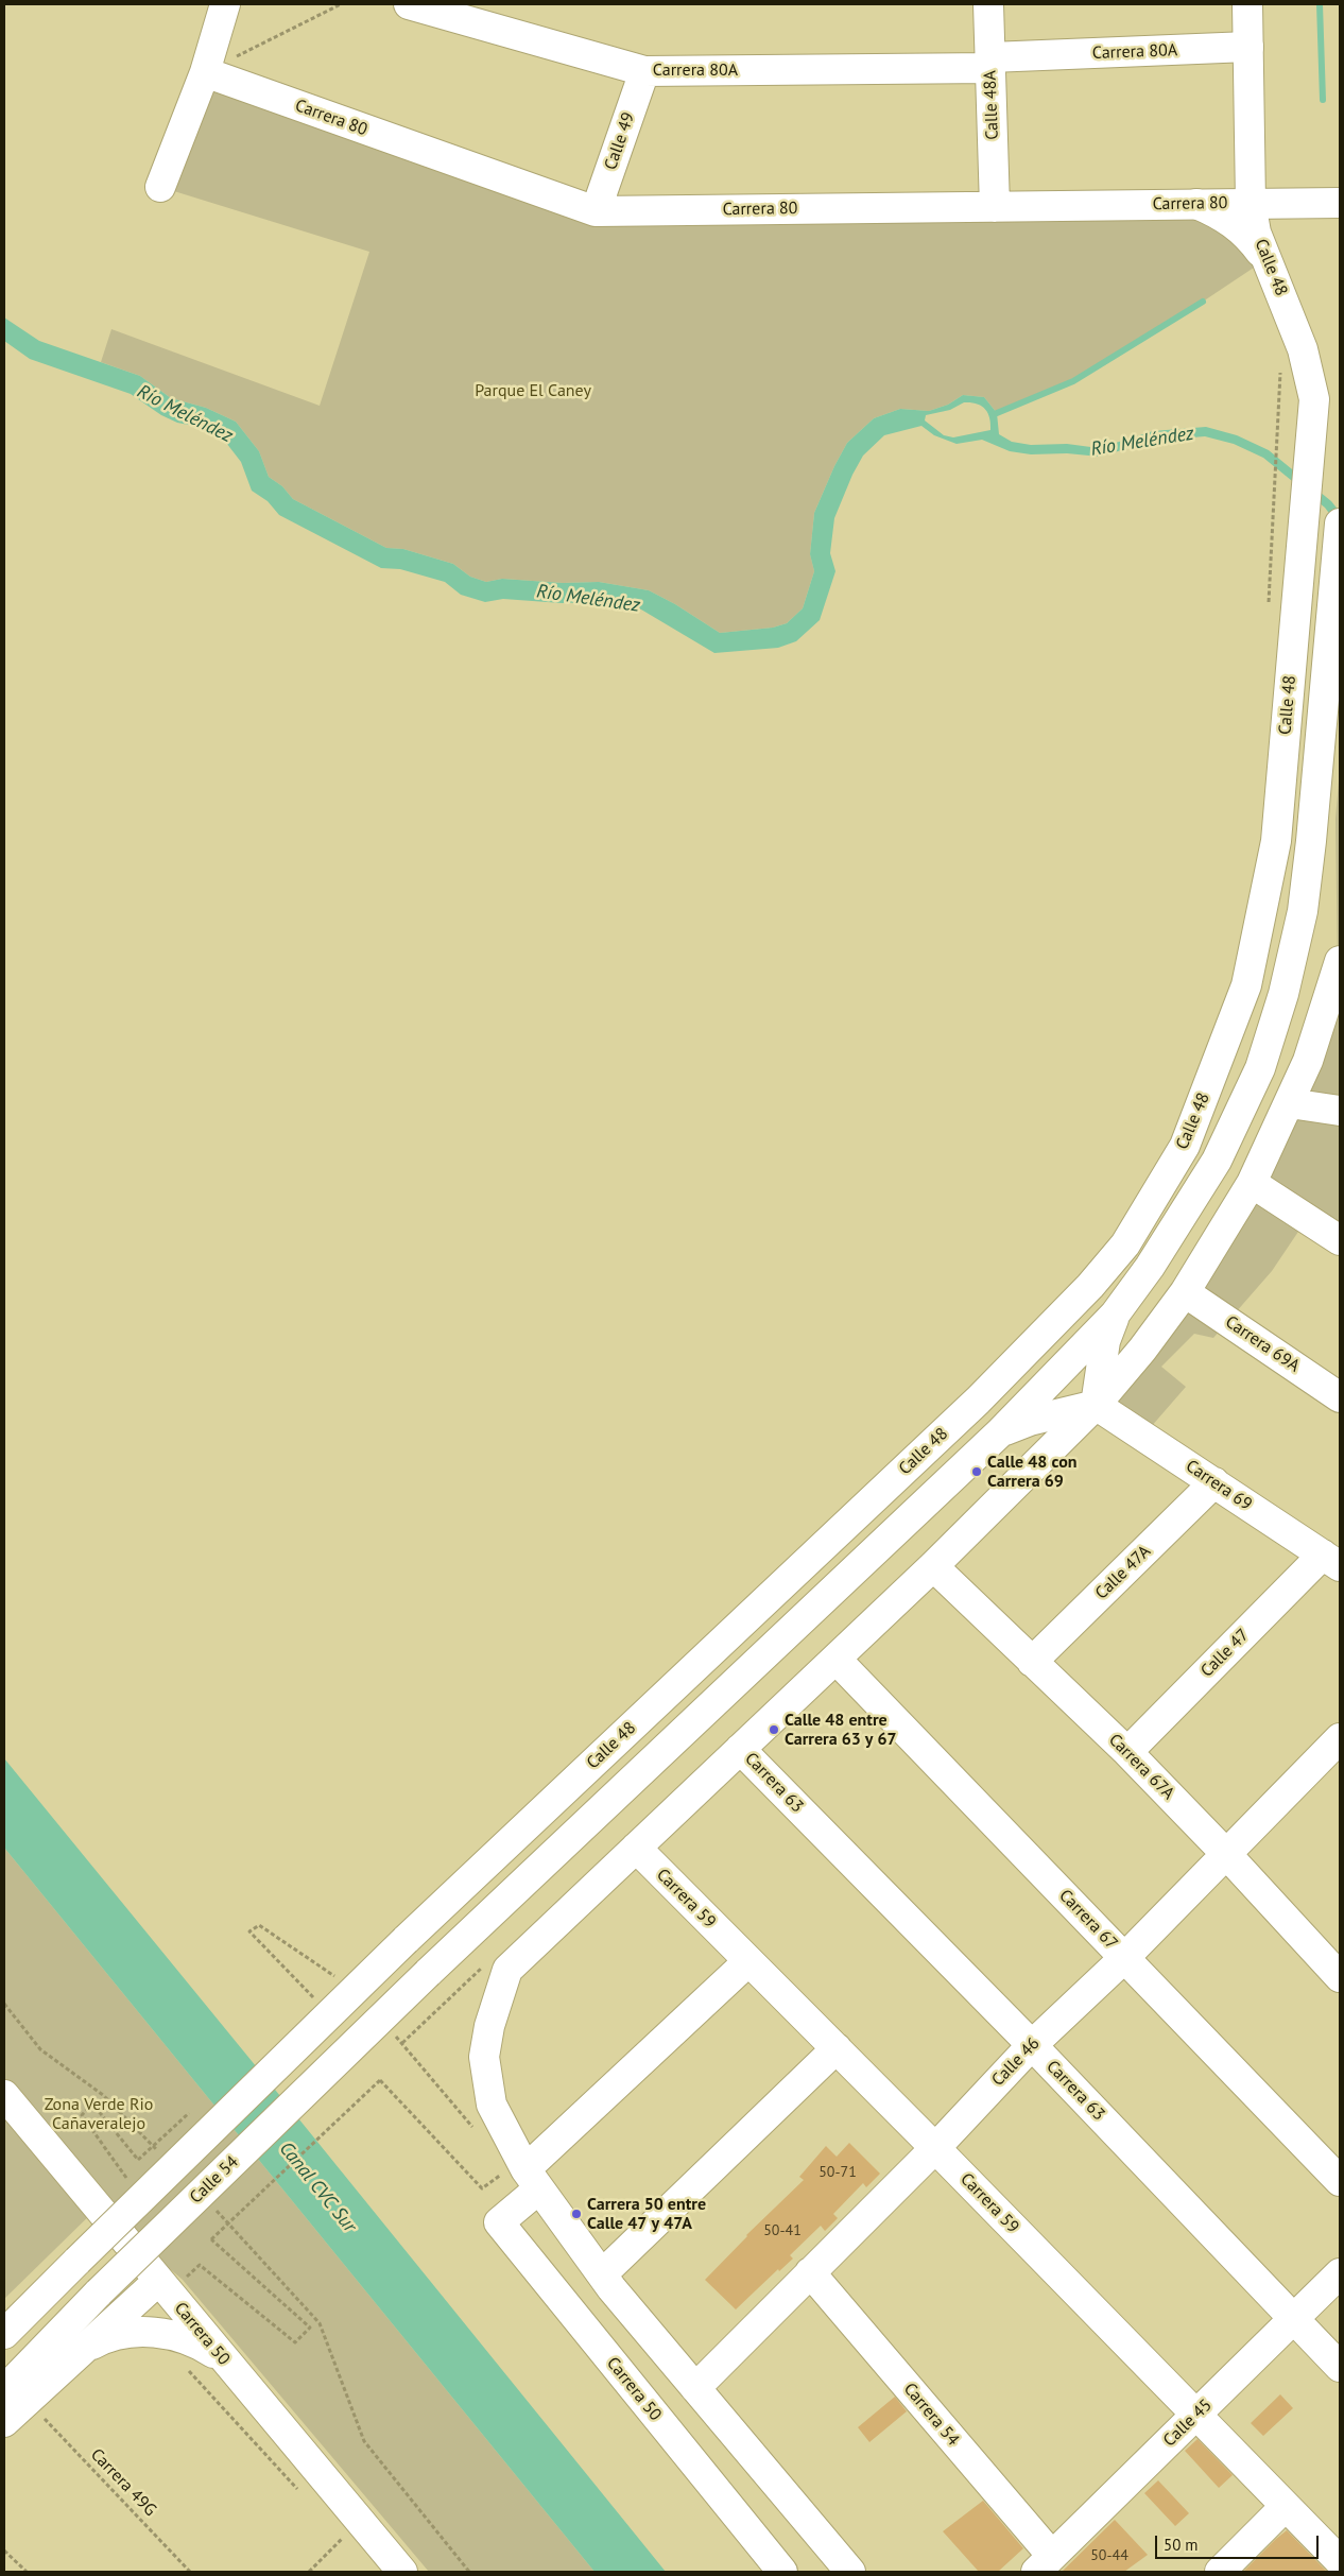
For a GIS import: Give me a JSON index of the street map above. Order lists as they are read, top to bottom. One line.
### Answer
{"streets":{"street":["Carrera 80A","Calle 48A","Carrera 80","Calle 49","Calle 48","Carrera 69A","Carrera 69","Calle 47A","Calle 47","Carrera 67A","Carrera 63","Carrera 59","Carrera 67","Calle 46","Calle 54","Carrera 50","Carrera 54","Calle 45"],"path":["Carrera 49G"]},"crossings":[["Carrera 80A","Calle 48A"],["Carrera 80A","Calle 49"],["Carrera 80A","Calle 48"],["Calle 48A","Carrera 80"],["Carrera 80","Calle 49"],["Carrera 80","Calle 48"],["Calle 48","Calle 54"],["Carrera 69","Calle 47A"],["Carrera 69","Calle 47"],["Calle 47A","Carrera 67A"],["Calle 47","Carrera 67A"],["Carrera 67A","Calle 46"],["Carrera 63","Calle 46"],["Carrera 63","Calle 45"],["Carrera 59","Calle 46"],["Carrera 59","Calle 45"],["Carrera 67","Calle 46"],["Calle 46","Carrera 54"],["Carrera 54","Calle 45"]],"water":["Río Meléndez","Canal CVC Sur"],"parks":["Parque El Caney","Zona Verde Rio Cañaveralejo"],"places":["Calle 48 con Carrera 69","Calle 48 entre Carrera 63 y 67","Carrera 50 entre Calle 47 y 47A"],"house_numbers":["50-71","50-41","50-44"],"scale_bar":"50 m"}
